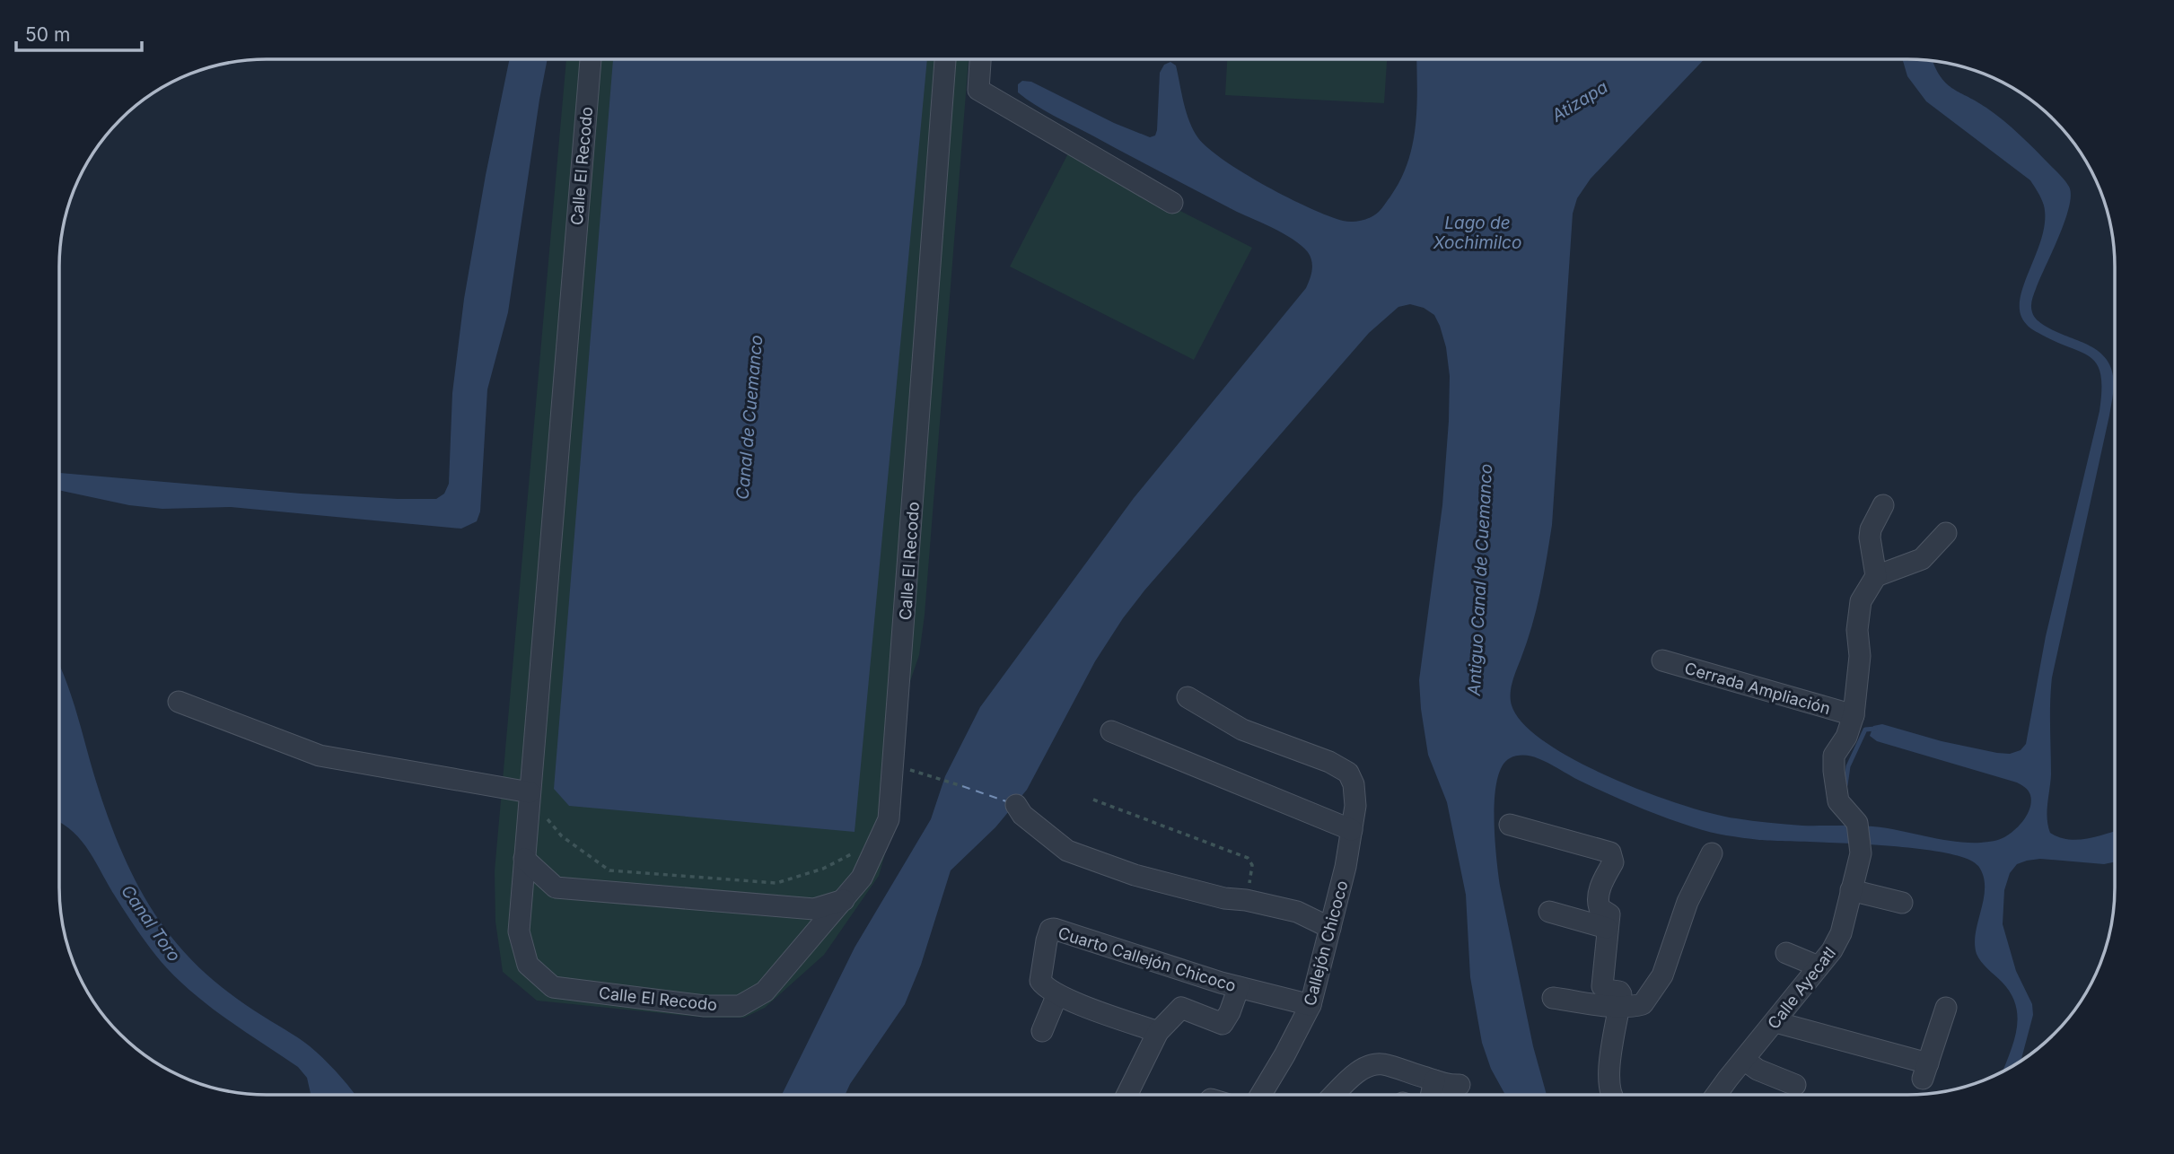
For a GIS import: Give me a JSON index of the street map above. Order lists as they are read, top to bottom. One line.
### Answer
{"streets":{"street":["Calle El Recodo","Cerrada Ampliación","Callejón Chicoco","Cuarto Callejón Chicoco","Calle Ayecatl"]},"crossings":[["Cerrada Ampliación","Calle Ayecatl"],["Callejón Chicoco","Cuarto Callejón Chicoco"]],"water":["Atizapa","Lago de Xochimilco","Canal de Cuemanco","Antiguo Canal de Cuemanco","Canal Toro"],"scale_bar":"50 m"}
